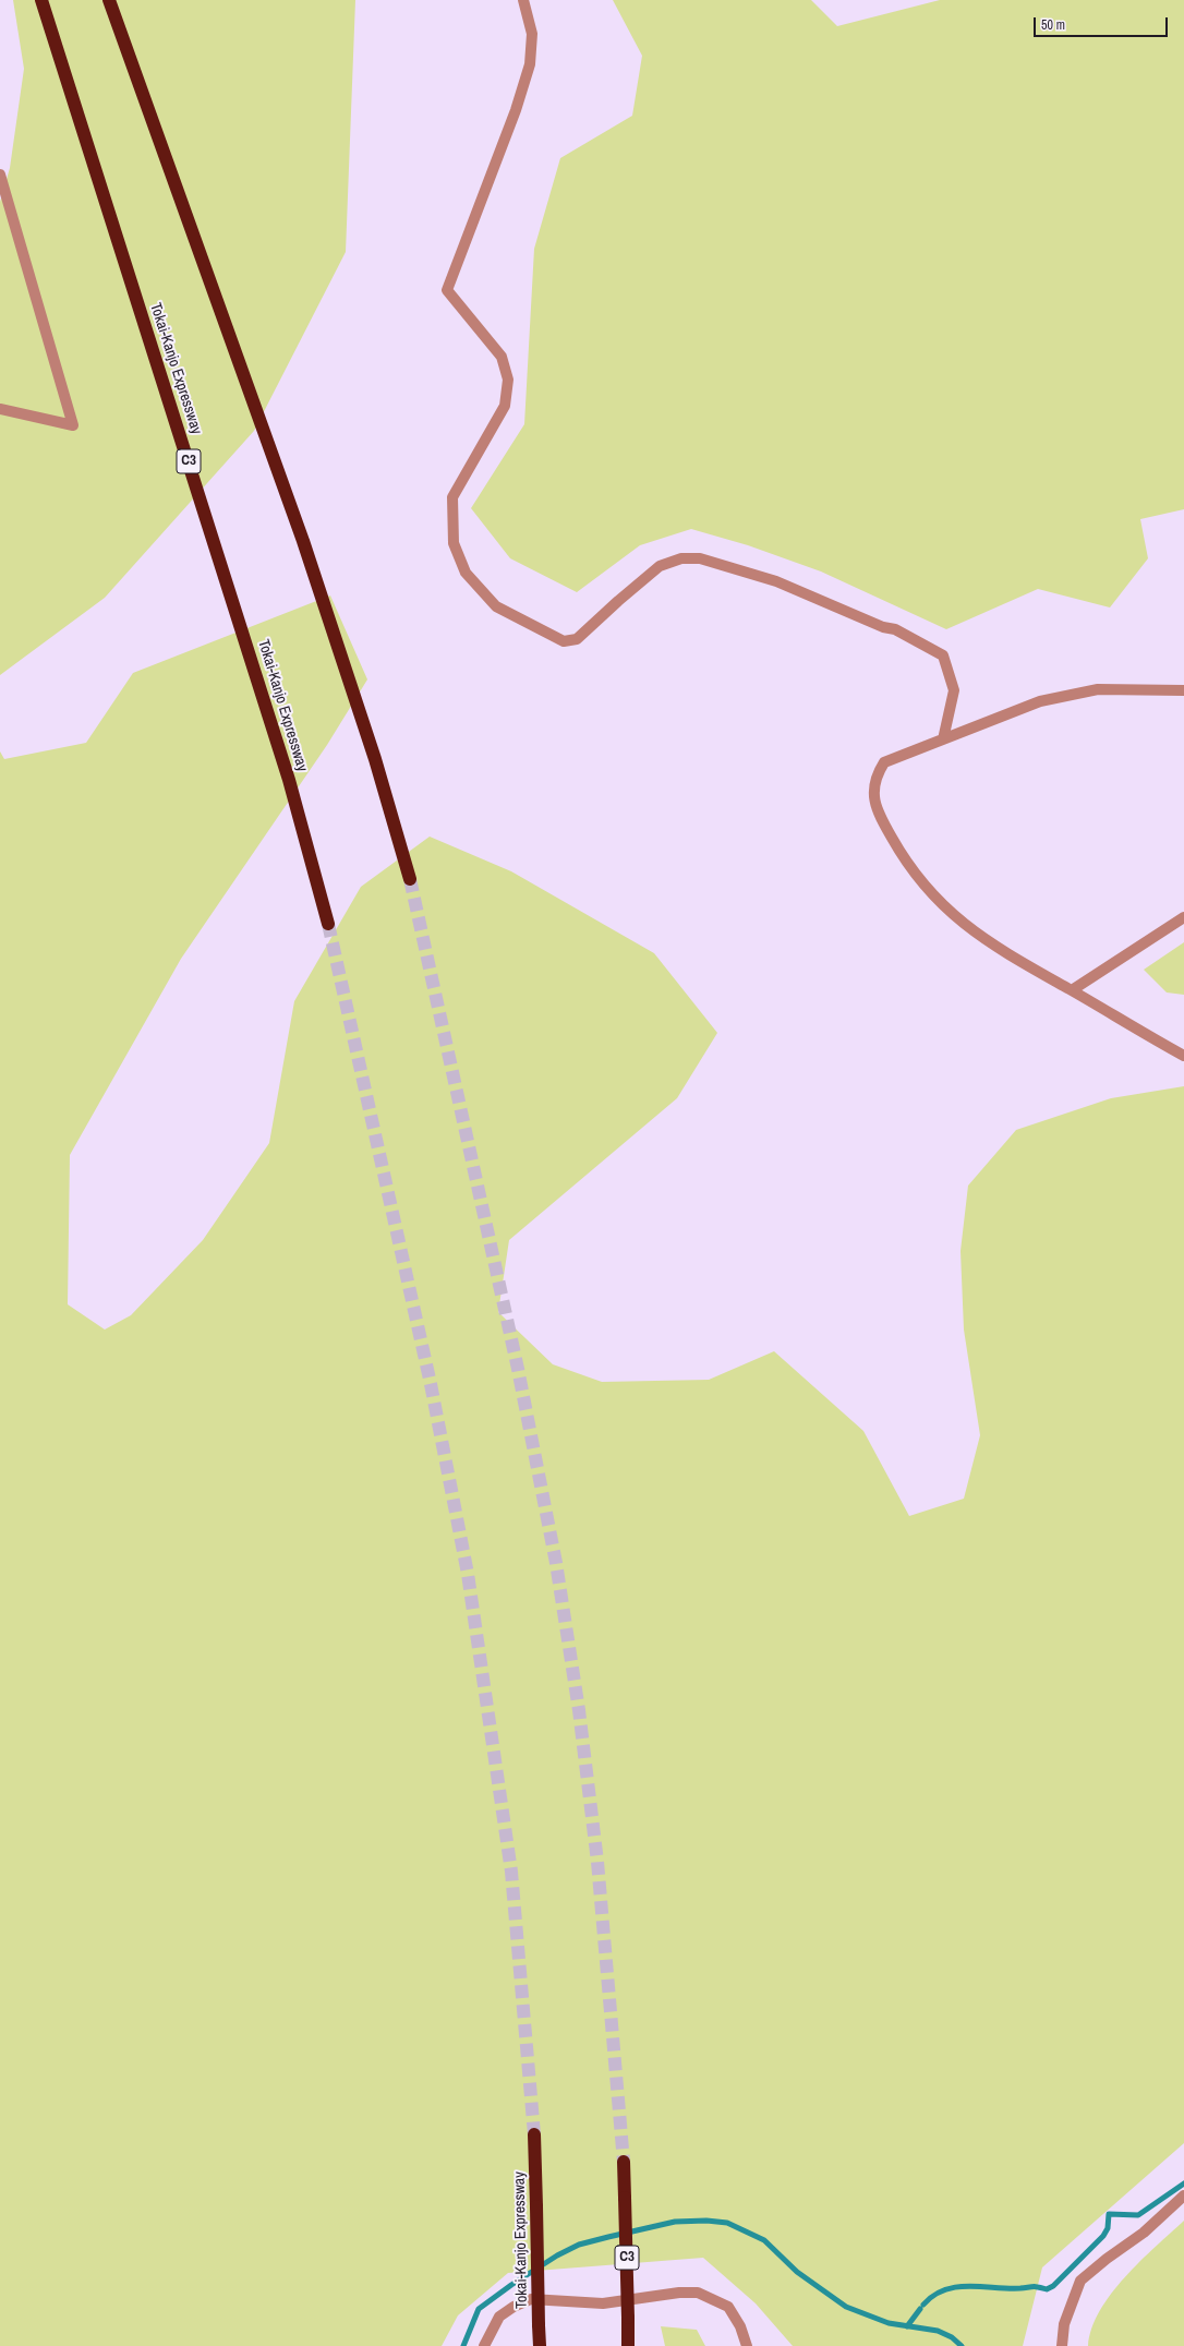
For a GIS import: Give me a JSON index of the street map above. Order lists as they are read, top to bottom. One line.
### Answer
{"streets":{"highway":["Tokai-Kanjo Expressway","C3"]},"scale_bar":"50 m"}
